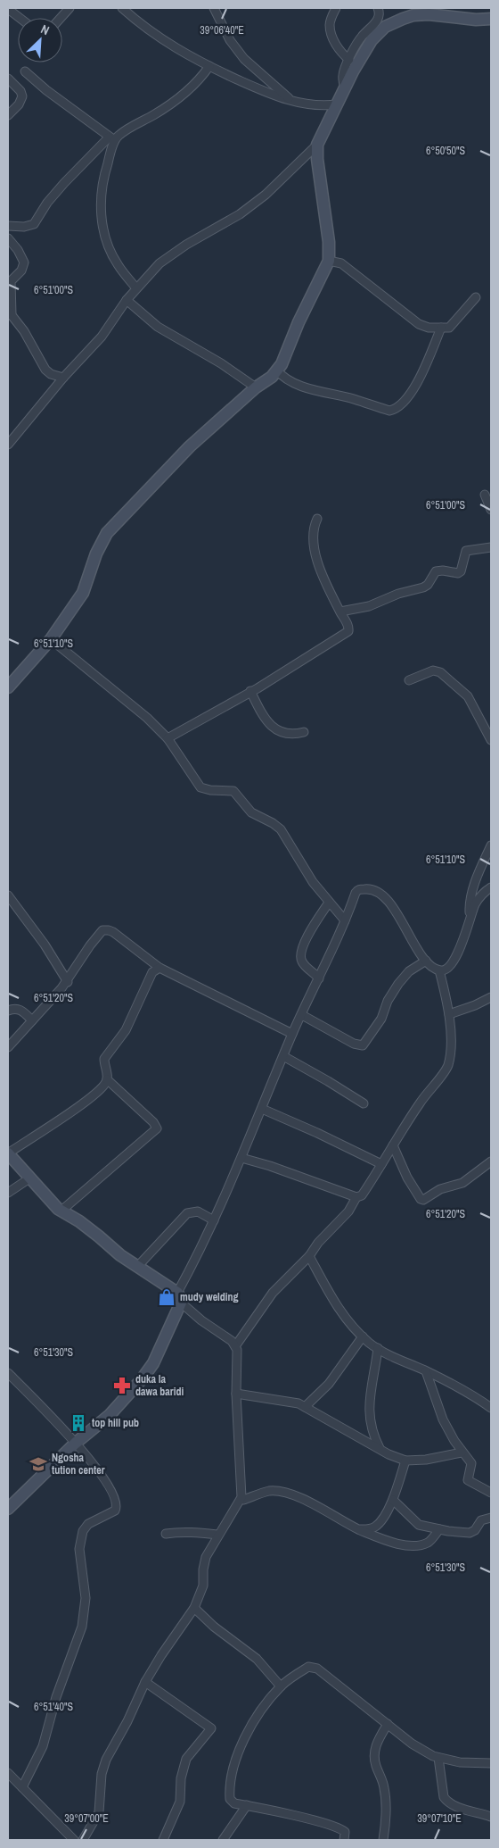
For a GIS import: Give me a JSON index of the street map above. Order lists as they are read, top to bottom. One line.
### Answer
{"places":{"shop":["mudy welding"],"pharmacy":["duka la dawa baridi"],"building":["top hill pub"],"school or university":["Ngosha tution center"]},"north":"top right","coordinates":["39°06'40\"E","6°50'50\"S","6°51'00\"S","6°51'10\"S","6°51'20\"S","6°51'30\"S","6°51'40\"S","39°07'00\"E","39°07'10\"E"]}
